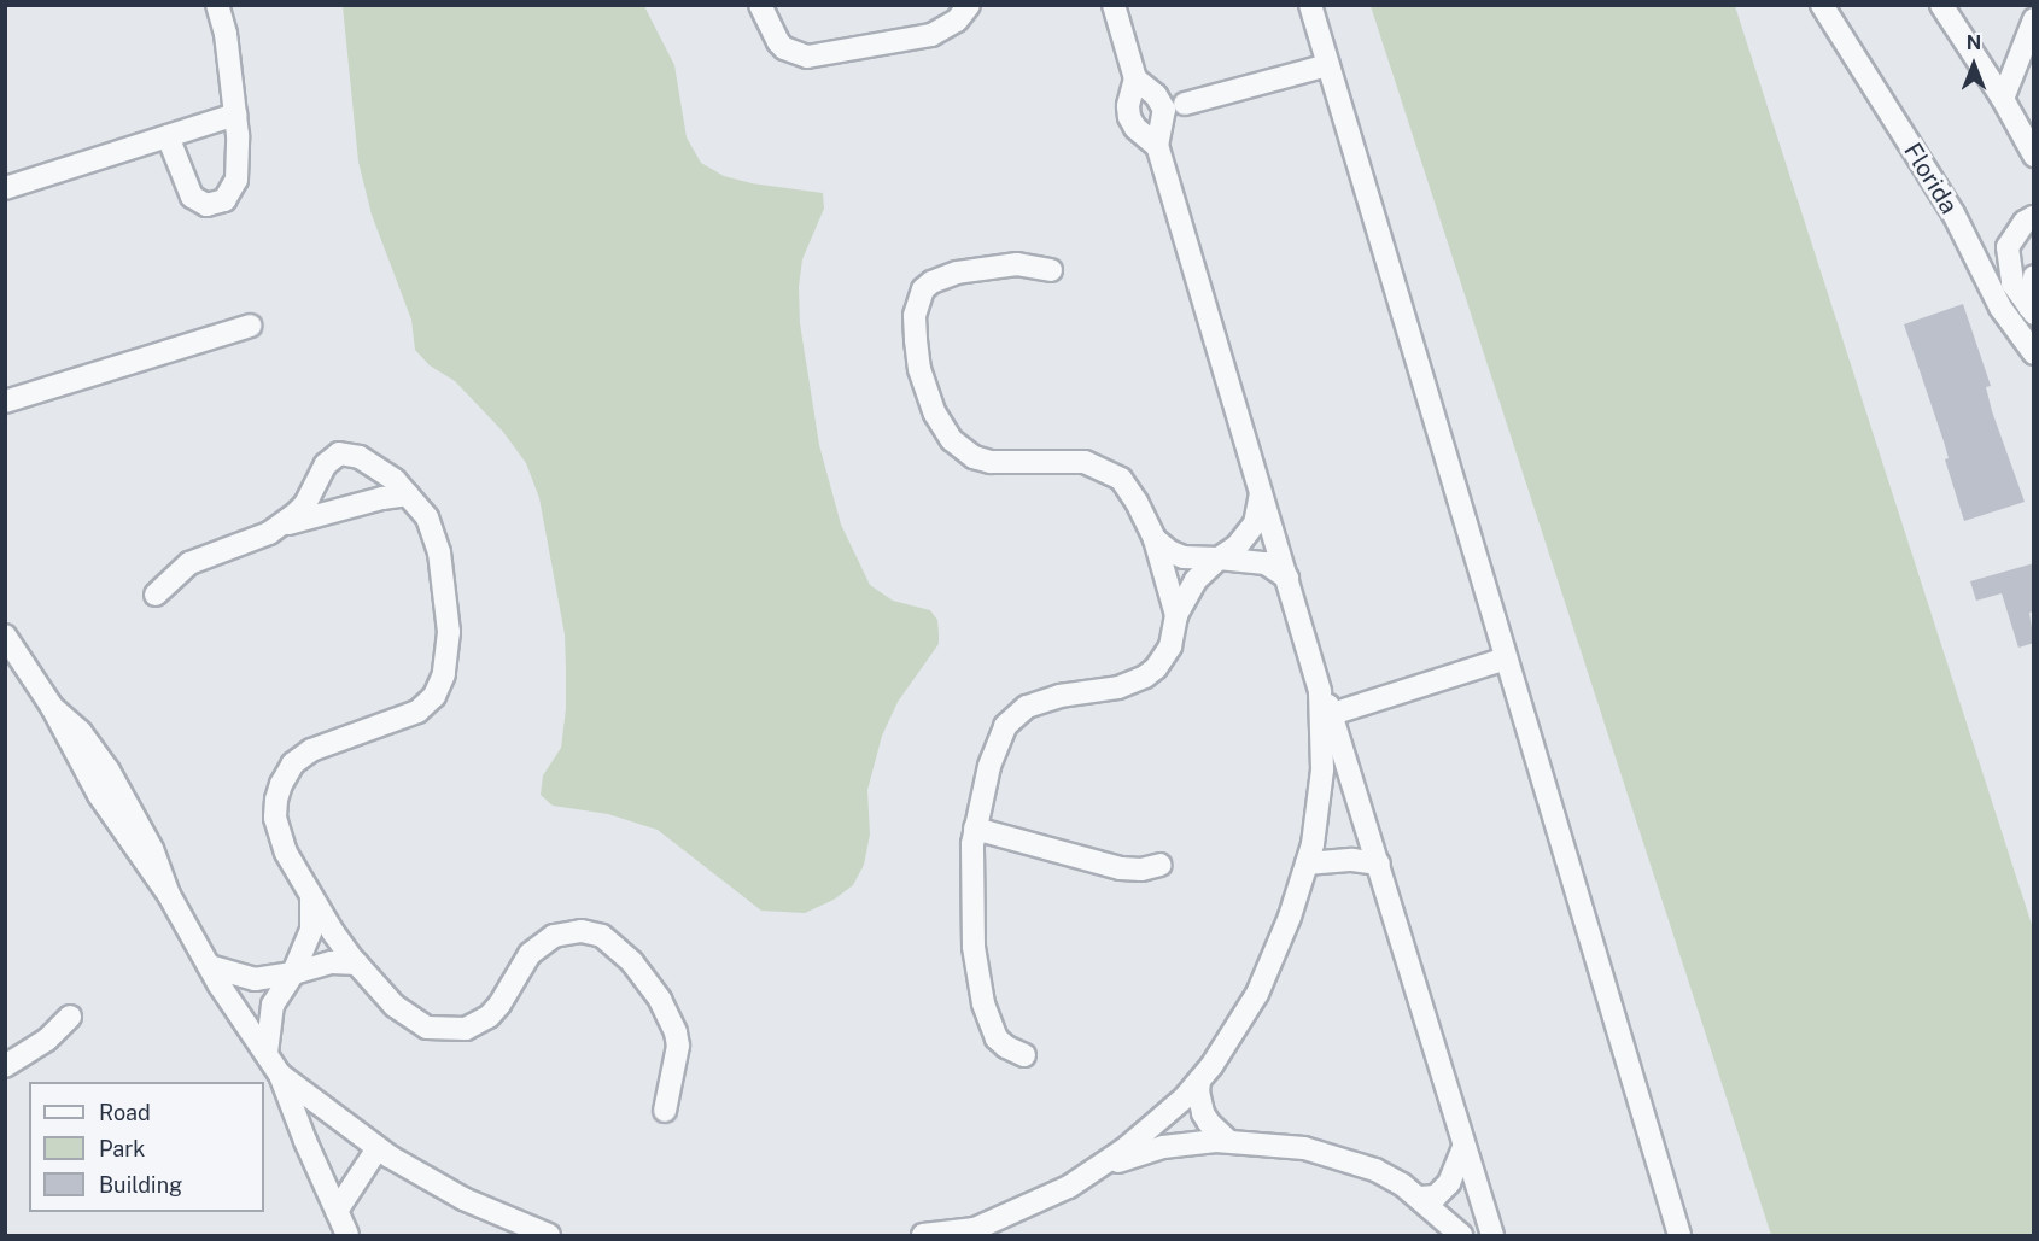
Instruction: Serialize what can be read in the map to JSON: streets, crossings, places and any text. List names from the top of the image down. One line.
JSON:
{"streets":{"street":["Florida"]},"legend":["Road","Park","Building"],"north":"top"}
